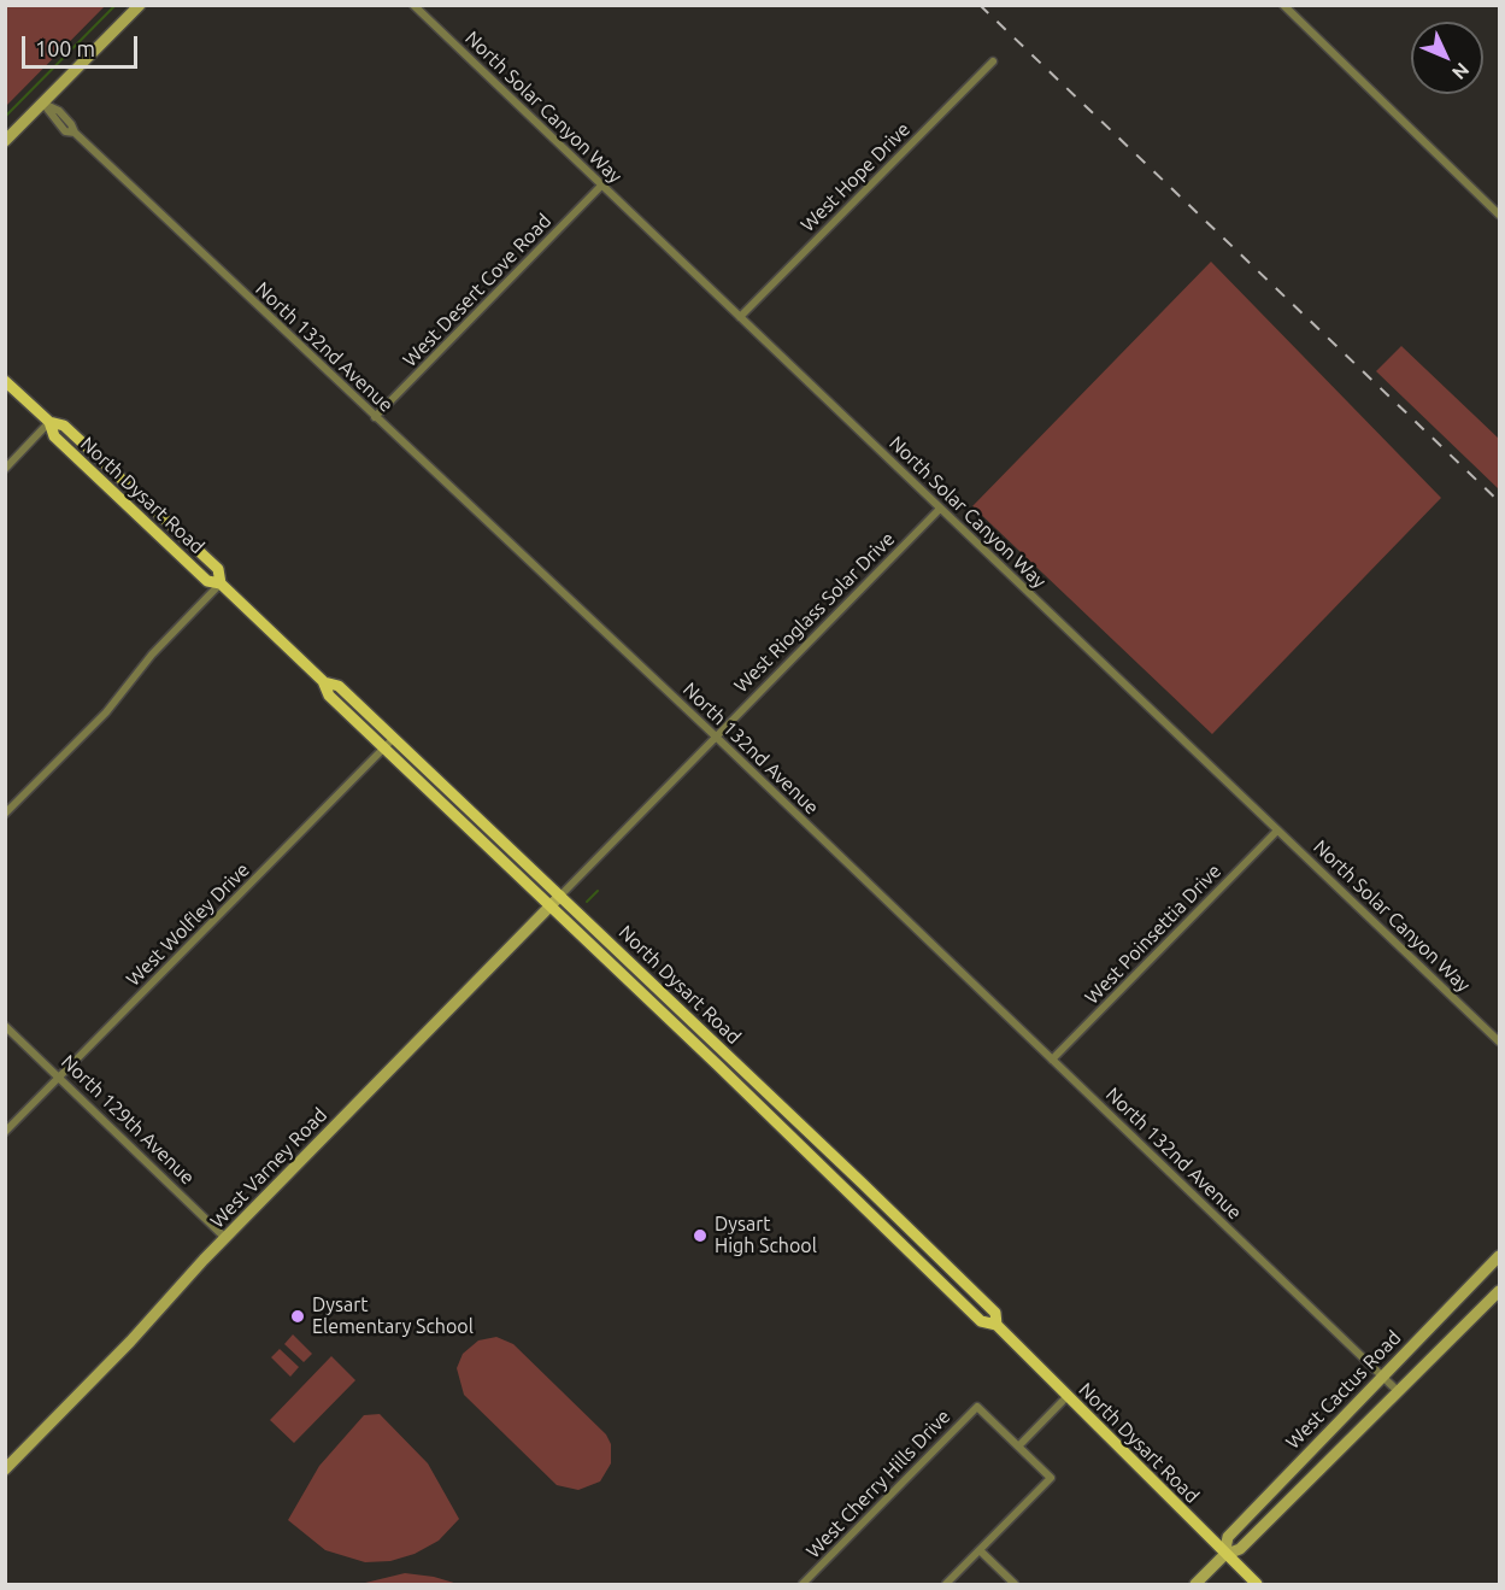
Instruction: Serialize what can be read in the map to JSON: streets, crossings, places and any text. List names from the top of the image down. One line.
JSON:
{"streets":{"main road":["North Dysart Road","West Varney Road","West Cactus Road"],"street":["North Solar Canyon Way","West Hope Drive","West Desert Cove Road","North 132nd Avenue","West Rioglass Solar Drive","West Wolfley Drive","West Poinsettia Drive","North 129th Avenue","West Cherry Hills Drive"]},"crossings":[["North Solar Canyon Way","West Hope Drive"],["North Solar Canyon Way","West Desert Cove Road"],["North Solar Canyon Way","West Rioglass Solar Drive"],["North Solar Canyon Way","West Poinsettia Drive"],["West Desert Cove Road","North 132nd Avenue"],["North 132nd Avenue","West Rioglass Solar Drive"],["North 132nd Avenue","West Poinsettia Drive"],["North 132nd Avenue","West Cactus Road"],["North Dysart Road","West Rioglass Solar Drive"],["North Dysart Road","West Wolfley Drive"],["North Dysart Road","West Varney Road"],["North Dysart Road","West Cactus Road"],["West Rioglass Solar Drive","West Varney Road"],["West Wolfley Drive","North 129th Avenue"],["North 129th Avenue","West Varney Road"]],"places":["Dysart High School","Dysart Elementary School"],"scale_bar":"100 m","north":"bottom right"}
